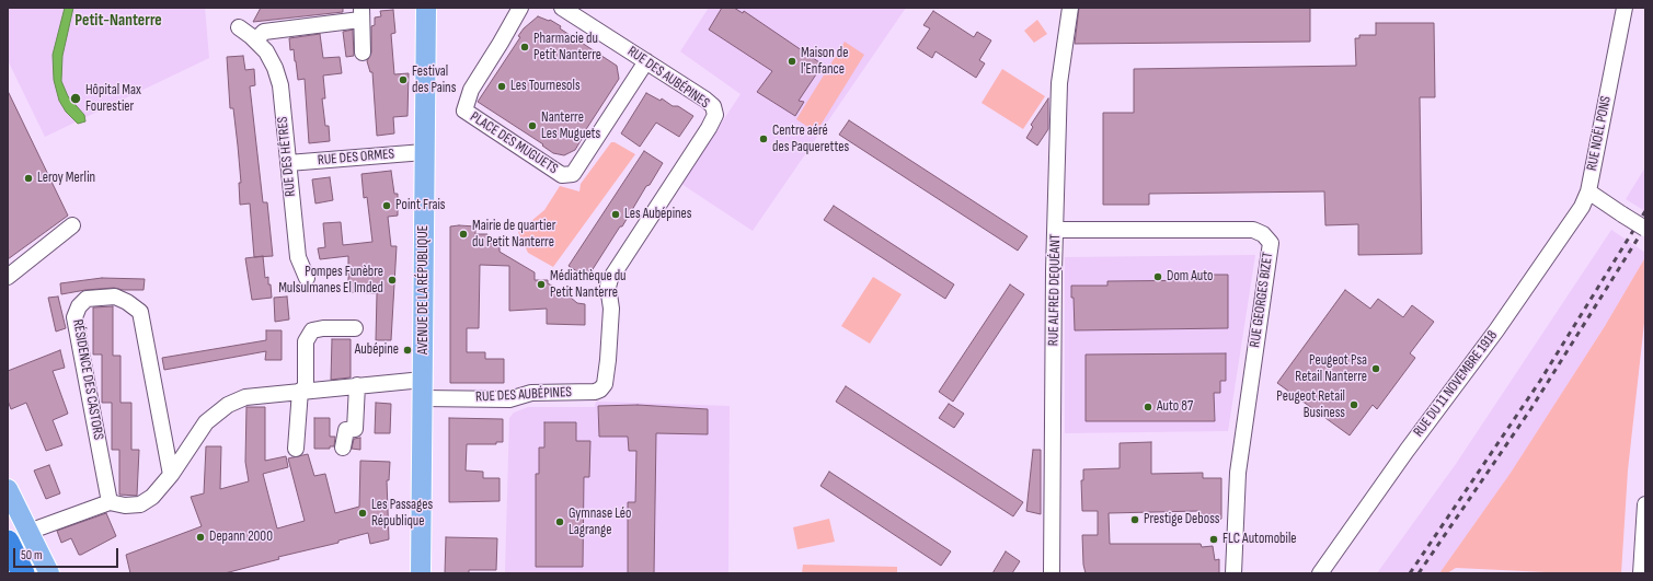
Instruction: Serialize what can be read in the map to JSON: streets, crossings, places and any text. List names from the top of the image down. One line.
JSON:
{"streets":{"main road":["AVENUE DE LA RÉPUBLIQUE"],"street":["RUE DES AUBÉPINES","RUE NOËL PONS","PLACE DES MUGUETS","RUE DES HÊTRES","RUE DES ORMES","RUE ALFRED DEQUÉANT","RUE GEORGES BIZET","RÉSIDENCE DES CASTORS","RUE DU 11 NOVEMBRE 1918"]},"crossings":[["RUE DES AUBÉPINES","PLACE DES MUGUETS"],["RUE DES AUBÉPINES","AVENUE DE LA RÉPUBLIQUE"],["RUE NOËL PONS","RUE DU 11 NOVEMBRE 1918"],["RUE DES HÊTRES","RUE DES ORMES"],["RUE DES ORMES","AVENUE DE LA RÉPUBLIQUE"],["RUE ALFRED DEQUÉANT","RUE GEORGES BIZET"]],"districts":["Petit-Nanterre"],"places":["Pharmacie du Petit Nanterre","Maison de l'Enfance","Festival des Pains","Les Tournesols","Hôpital Max Fourestier","Nanterre Les Muguets","Centre aéré des Paquerettes","Leroy Merlin","Point Frais","Les Aubépines","Mairie de quartier du Petit Nanterre","Dom Auto","Pompes Funèbre Mulsulmanes El Imded","Médiathèque du Petit Nanterre","Aubépine","Peugeot Psa Retail Nanterre","Peugeot Retail Business","Auto 87","Les Passages République","Prestige Deboss","Gymnase Léo Lagrange","Depann 2000","FLC Automobile"],"scale_bar":"50 m"}
